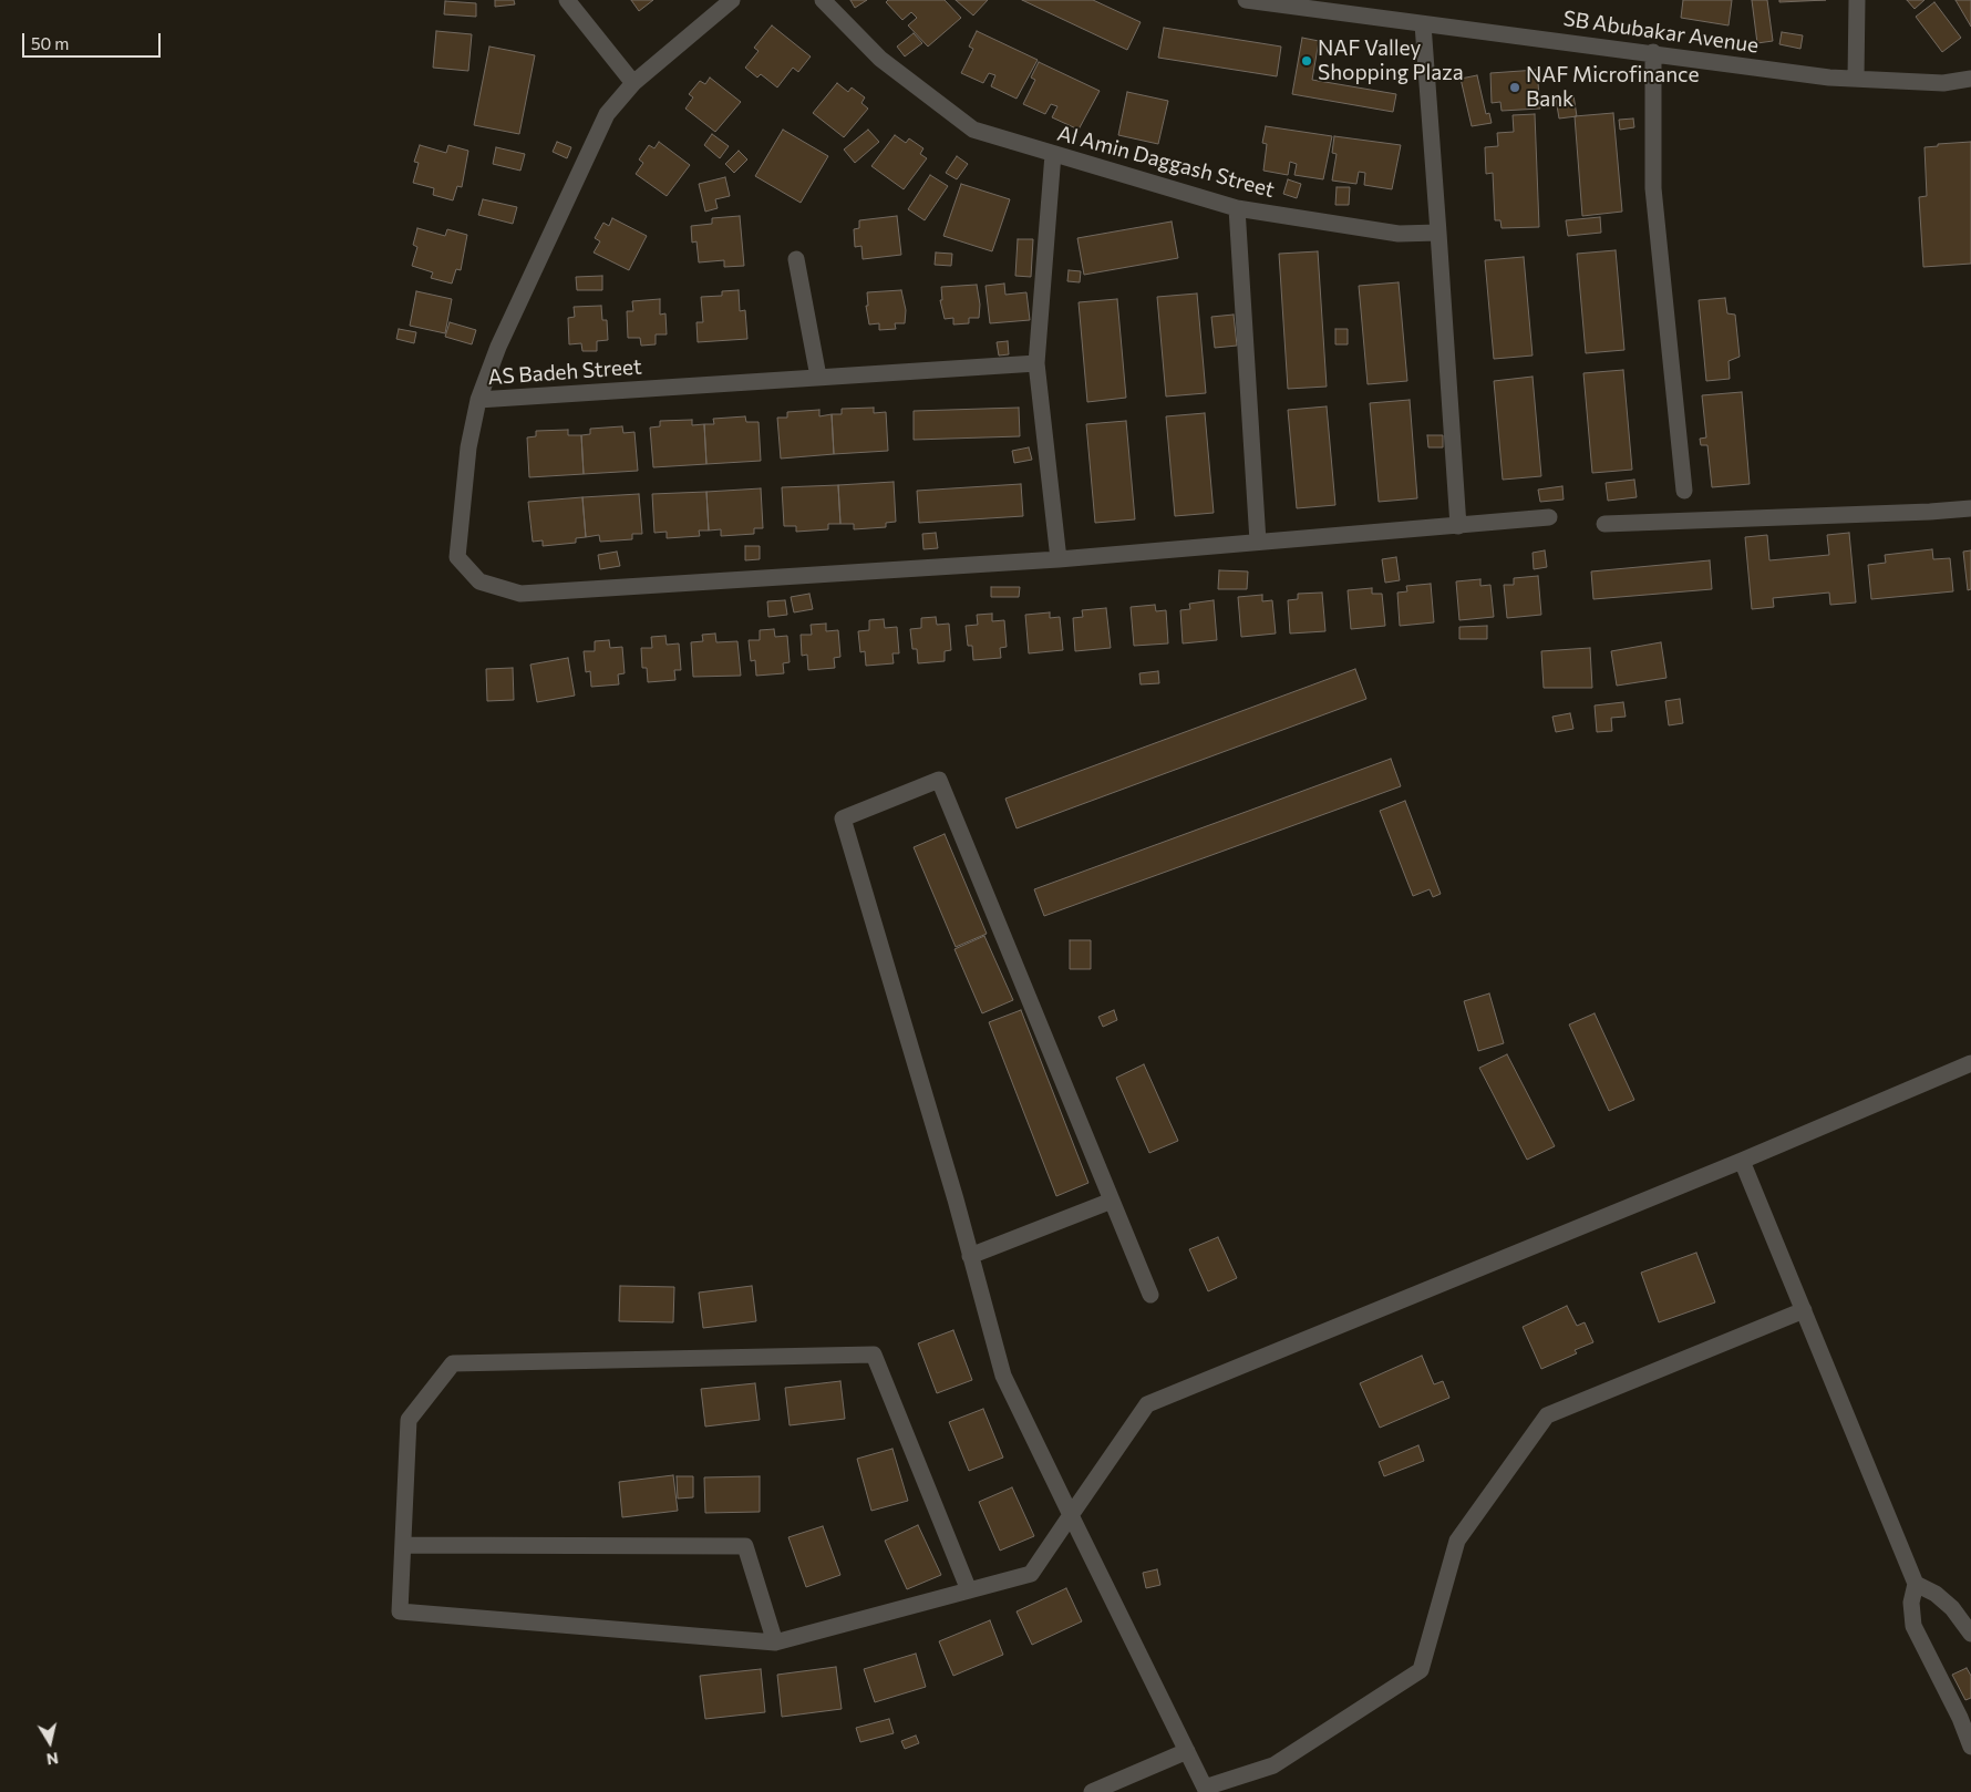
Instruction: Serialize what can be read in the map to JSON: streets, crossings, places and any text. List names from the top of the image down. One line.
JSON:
{"streets":{"street":["SB Abubakar Avenue","Al Amin Daggash Street","AS Badeh Street"]},"places":["NAF Valley Shopping Plaza","NAF Microfinance Bank"],"scale_bar":"50 m","north":"bottom"}
